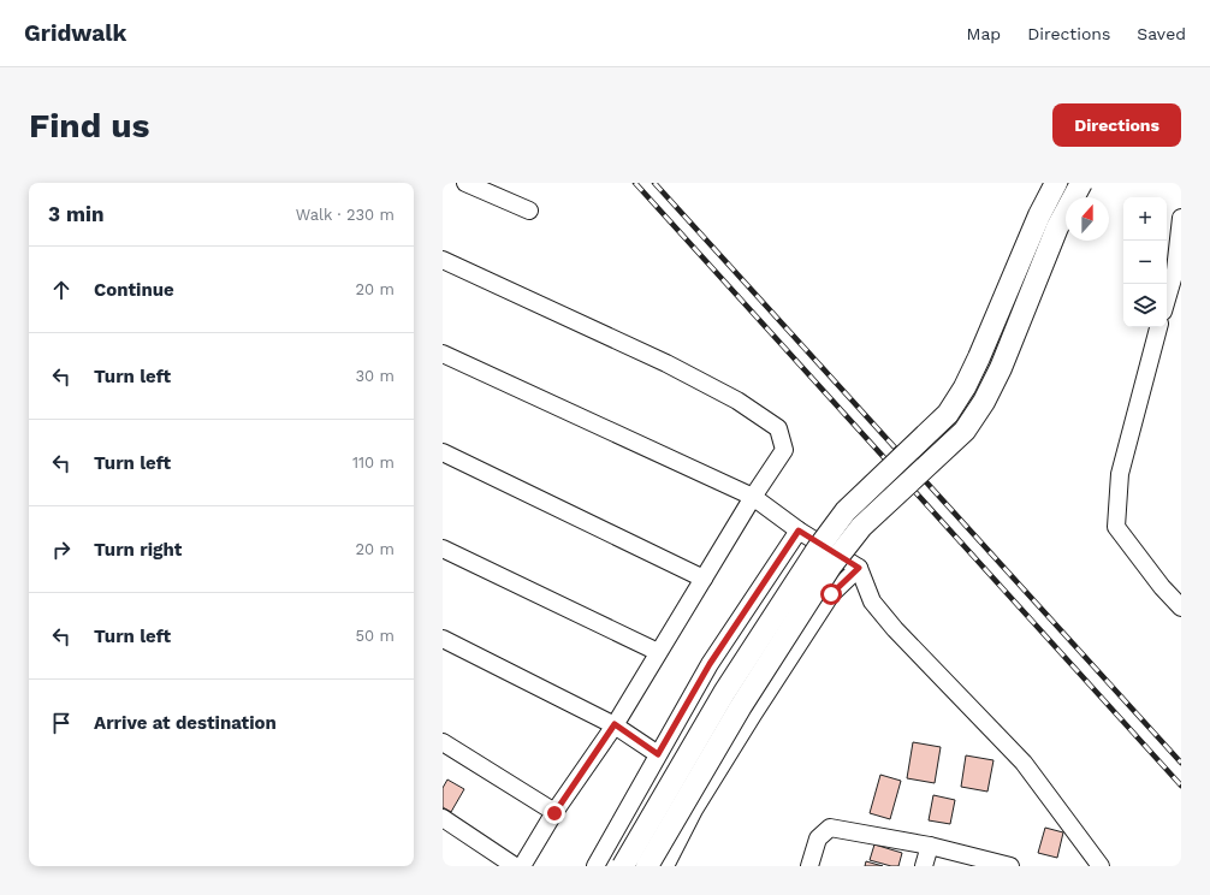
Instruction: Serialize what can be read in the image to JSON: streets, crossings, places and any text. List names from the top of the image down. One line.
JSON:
{"north":"top","page":{"header":"Gridwalk","nav":["Map","Directions","Saved"],"buttons":"Directions","title":"Find us","heading":["3 min","Walk · 230 m"],"map_buttons":["+","−"],"list":[["Continue","20 m"],["Turn left","30 m"],["Turn left","110 m"],["Turn right","20 m"],["Turn left","50 m"],"Arrive at destination"]}}
